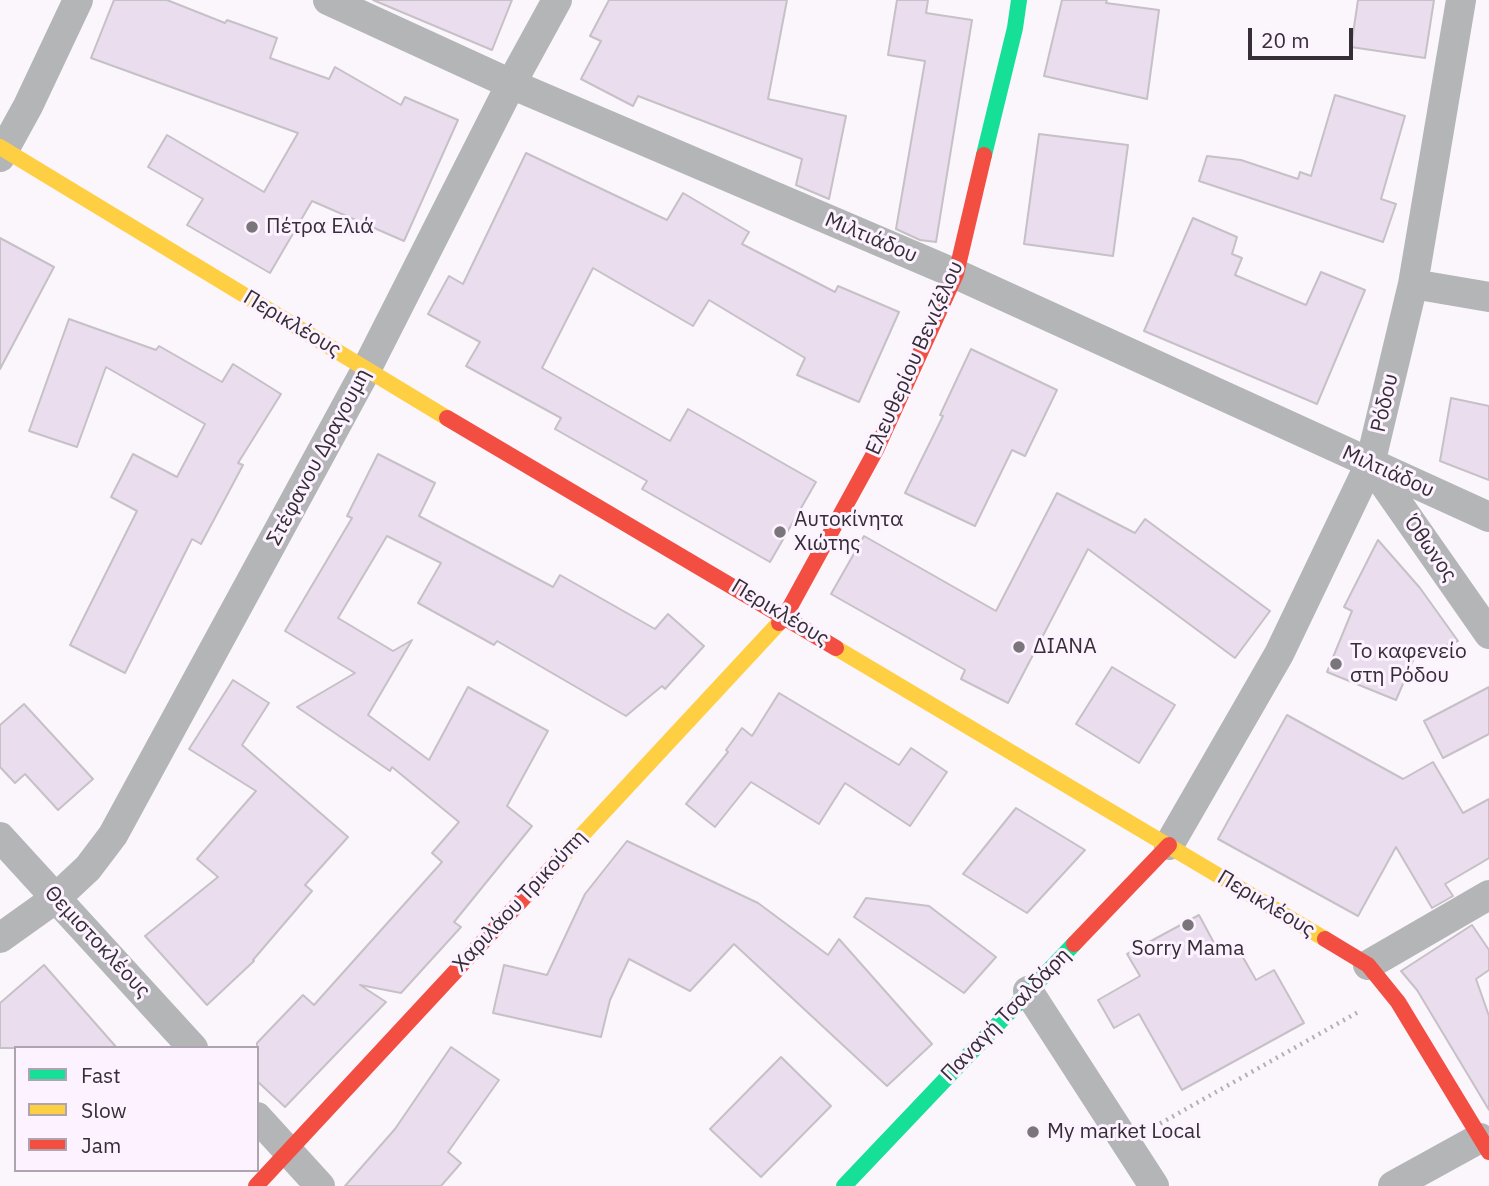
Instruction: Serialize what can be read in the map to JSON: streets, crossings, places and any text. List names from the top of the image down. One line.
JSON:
{"streets":{"main road":["Περικλέους","Ελευθερίου Βενιζέλου","Χαριλάου Τρικούπη","Παναγή Τσαλδάρη"],"street":["Μιλτιάδου","Ρόδου","Στέφανου Δραγουμη","Όθωνος","Θεμιστοκλέους"]},"crossings":[["Μιλτιάδου","Ελευθερίου Βενιζέλου"],["Μιλτιάδου","Ρόδου"],["Μιλτιάδου","Στέφανου Δραγουμη"],["Μιλτιάδου","Όθωνος"],["Περικλέους","Ελευθερίου Βενιζέλου"],["Περικλέους","Ρόδου"],["Περικλέους","Στέφανου Δραγουμη"],["Περικλέους","Χαριλάου Τρικούπη"],["Περικλέους","Παναγή Τσαλδάρη"],["Ελευθερίου Βενιζέλου","Χαριλάου Τρικούπη"],["Ρόδου","Όθωνος"],["Ρόδου","Παναγή Τσαλδάρη"],["Στέφανου Δραγουμη","Θεμιστοκλέους"]],"places":["Πέτρα Ελιά","Αυτοκίνητα Χιώτης","ΔΙΑΝΑ","Το καφενείο στη Ρόδου","Sorry Mama","My market Local"],"legend":["Fast","Slow","Jam"],"scale_bar":"20 m"}
